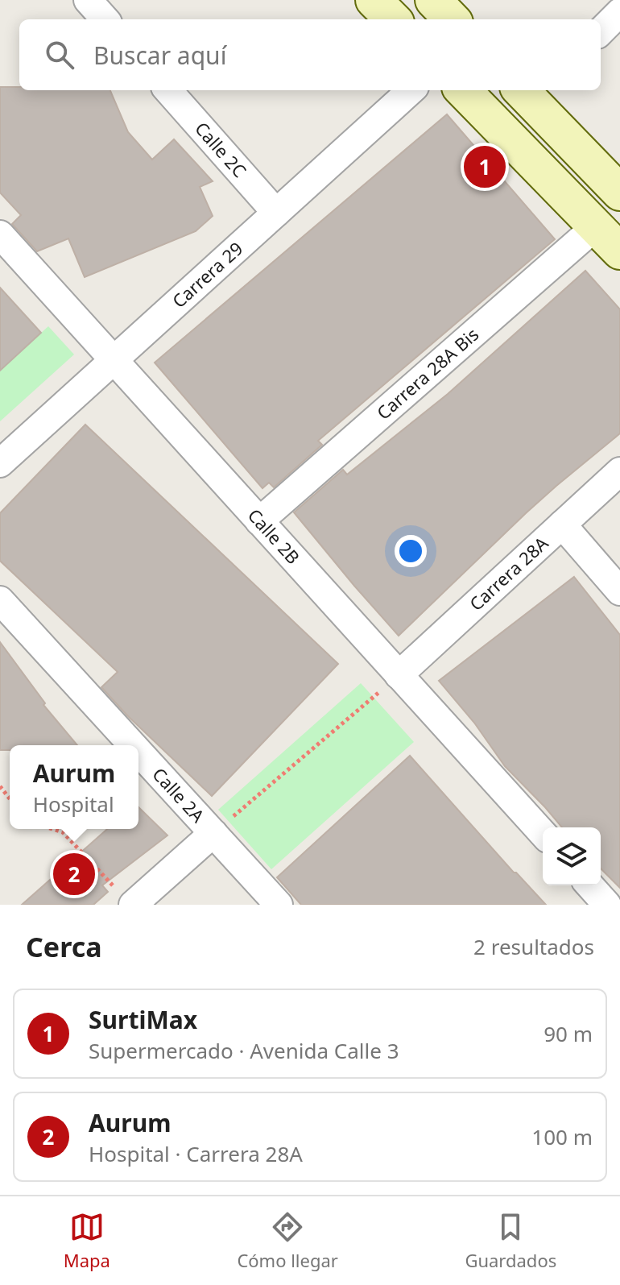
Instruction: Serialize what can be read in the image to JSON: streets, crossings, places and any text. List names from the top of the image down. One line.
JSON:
{"streets":{"street":["Calle 2C","Carrera 29","Carrera 28A Bis","Calle 2B","Carrera 28A","Calle 2A"]},"crossings":[["Calle 2C","Carrera 29"],["Carrera 29","Calle 2B"],["Carrera 28A Bis","Calle 2B"],["Calle 2B","Carrera 28A"]],"page":{"search":"Buscar aquí","pins":["1","2"],"popup":["Aurum","Hospital"],"heading":["Cerca","2 resultados"],"list":[{"mark":"1","name":"SurtiMax","note":"Supermercado · Avenida Calle 3","value":"90 m"},{"mark":"2","name":"Aurum","note":"Hospital · Carrera 28A","value":"100 m"}],"nav":["Mapa","Cómo llegar","Guardados"]}}
